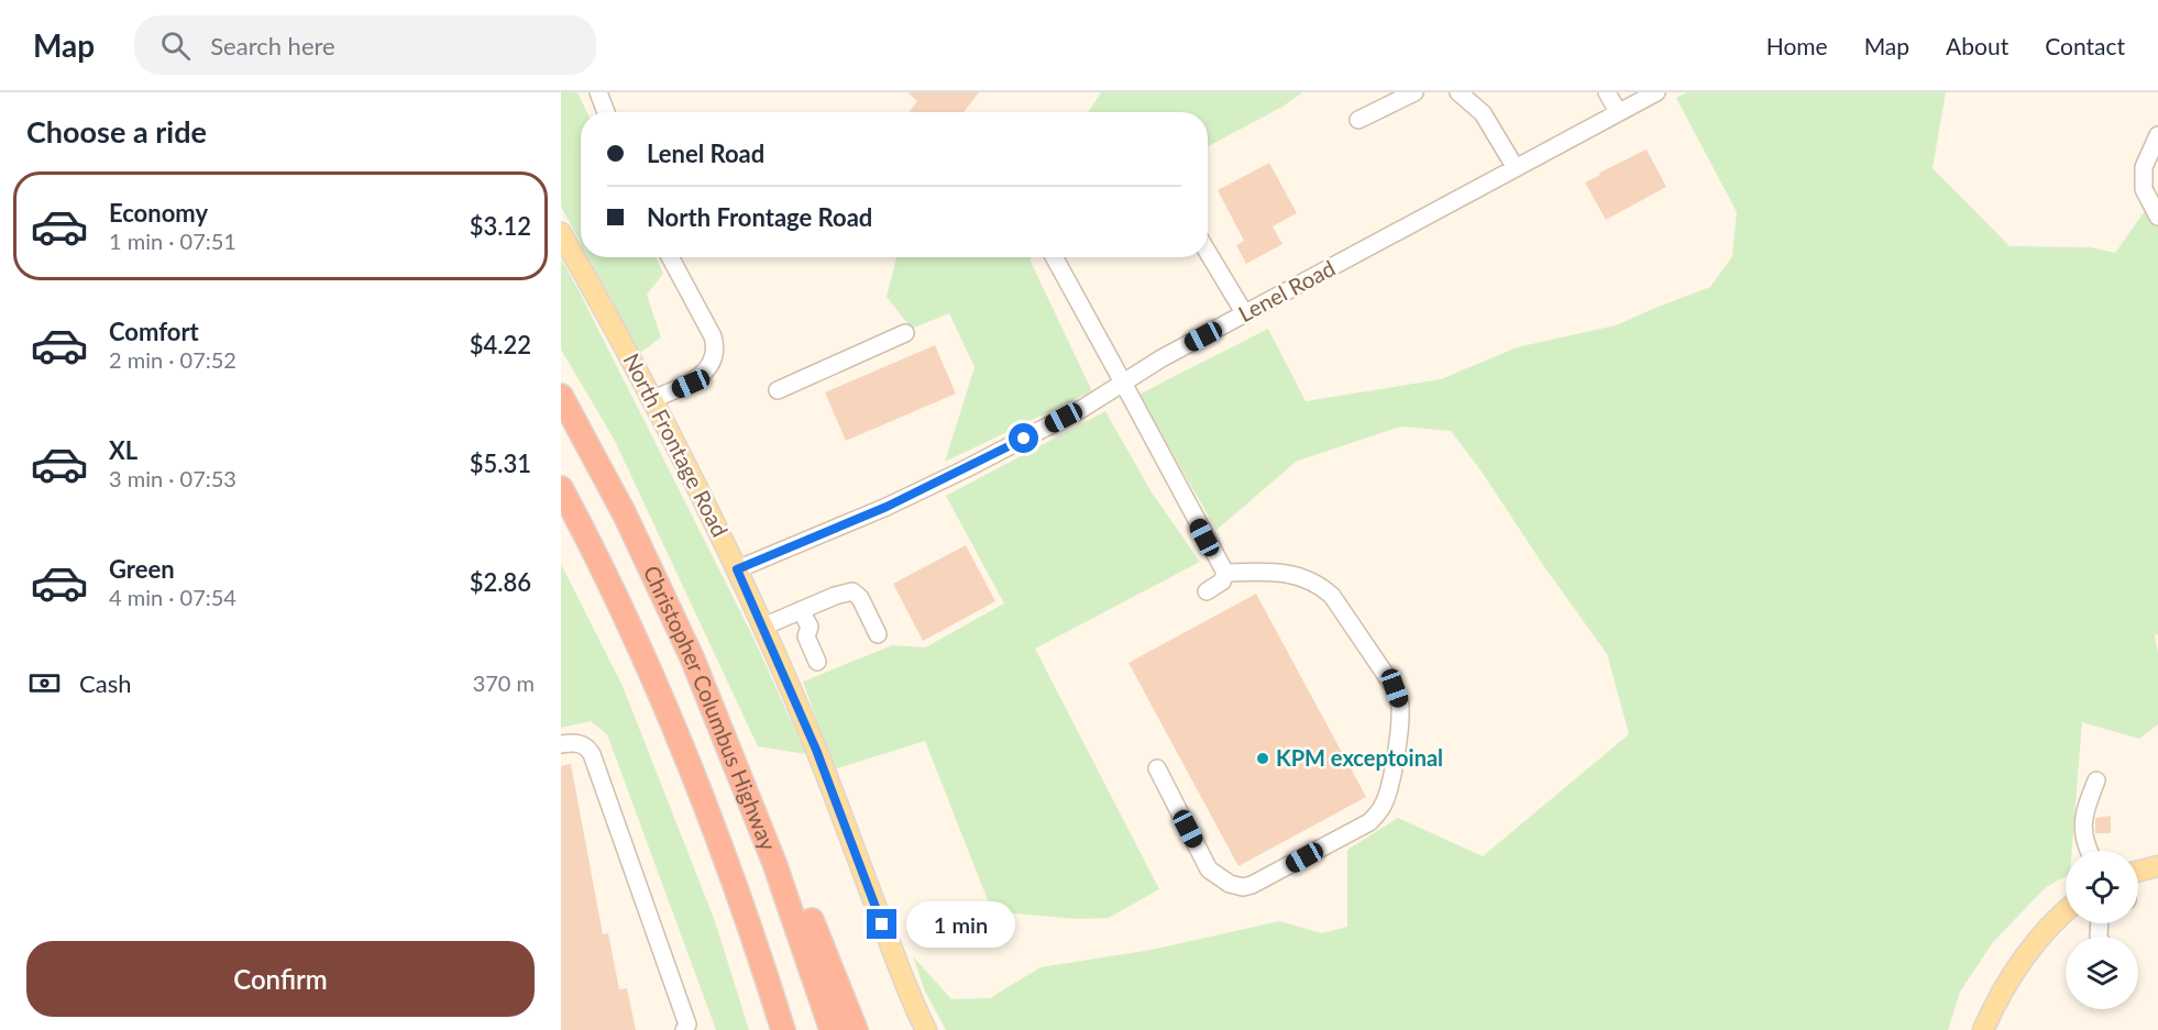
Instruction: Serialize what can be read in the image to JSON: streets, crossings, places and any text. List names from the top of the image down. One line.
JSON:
{"streets":{"highway":["Christopher Columbus Highway"],"main road":["North Frontage Road"],"street":["Lenel Road"]},"crossings":[["Lenel Road","North Frontage Road"]],"places":["KPM exceptoinal"],"page":{"header":"Map","search":"Search here","nav":["Home","Map","About","Contact"],"heading":"Choose a ride","banner":["Lenel Road","North Frontage Road"],"list":[{"name":"Economy","note":"1 min · 07:51","value":"$3.12"},{"name":"Comfort","note":"2 min · 07:52","value":"$4.22"},{"name":"XL","note":"3 min · 07:53","value":"$5.31"},{"name":"Green","note":"4 min · 07:54","value":"$2.86"}],"pay":["Cash","370 m"],"bubble":"1 min","buttons":"Confirm"}}
